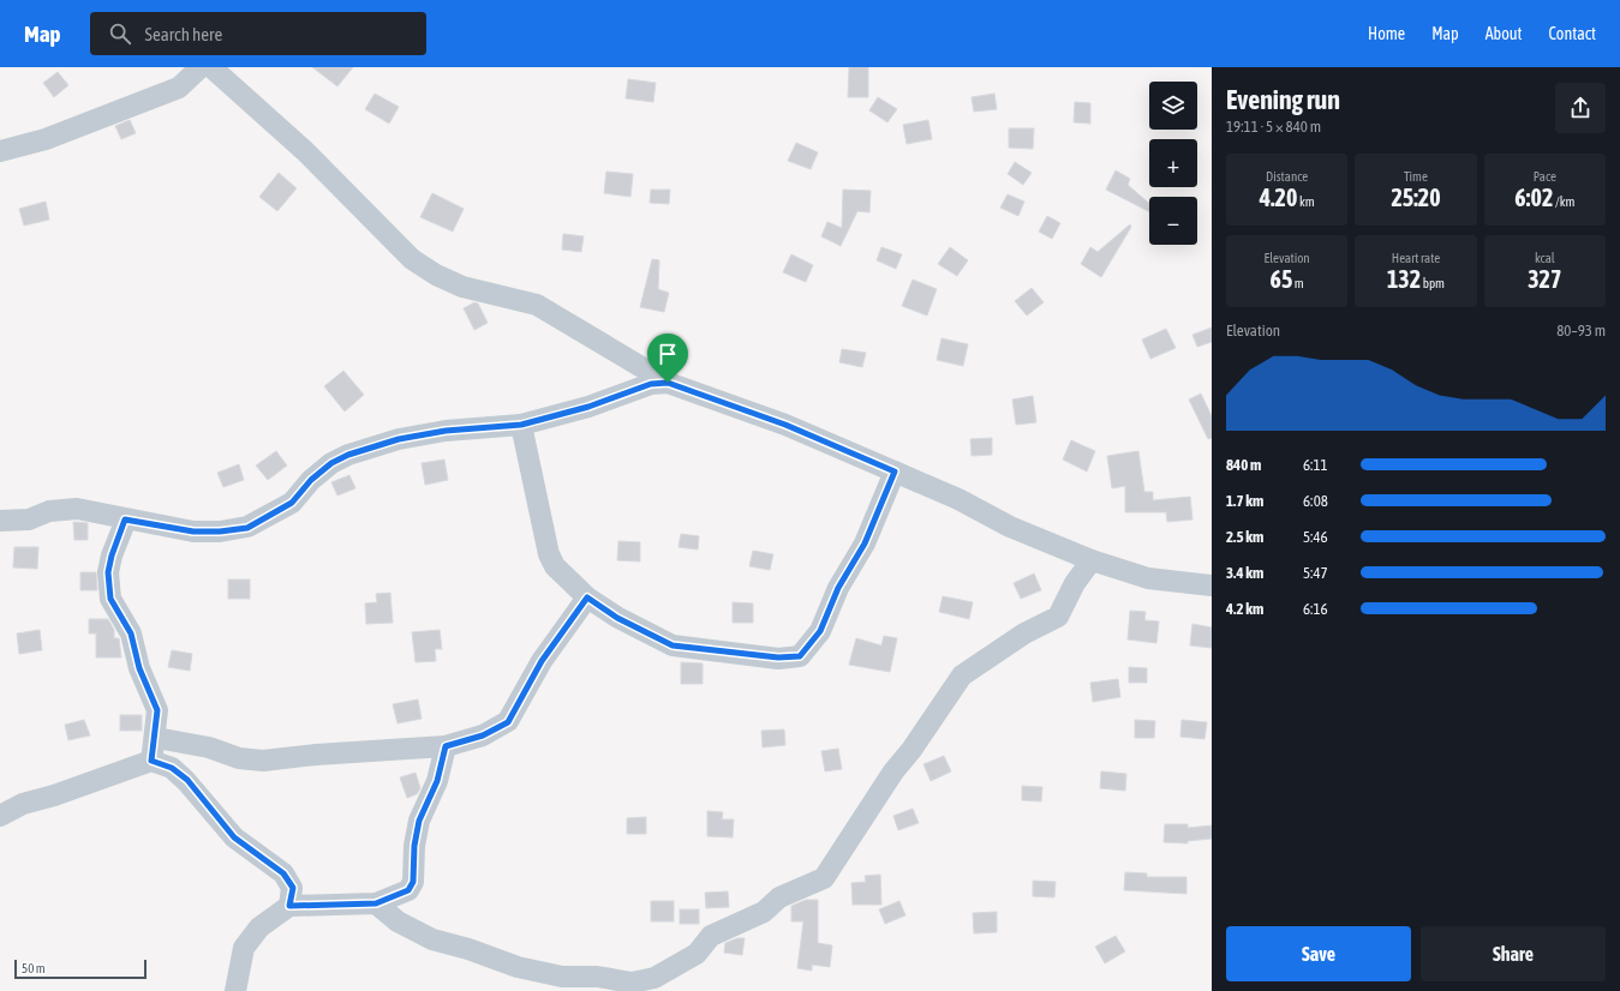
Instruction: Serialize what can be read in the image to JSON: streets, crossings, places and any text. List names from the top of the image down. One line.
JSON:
{"scale_bar":"50 m","page":{"header":"Map","search":"Search here","nav":["Home","Map","About","Contact"],"heading":["Evening run","19:11 · 5 × 840 m"],"map_buttons":["+","−"],"stats":[["Distance","4.20 km"],["Time","25:20"],["Pace","6:02 /km"],["Elevation","65 m"],["Heart rate","132 bpm"],["kcal","327"]],"chart":["Elevation","80–93 m"],"list":[{"name":"840 m","note":"6:11"},{"name":"1.7 km","note":"6:08"},{"name":"2.5 km","note":"5:46"},{"name":"3.4 km","note":"5:47"},{"name":"4.2 km","note":"6:16"}],"buttons":["Save","Share"],"scale":"50 m"}}
